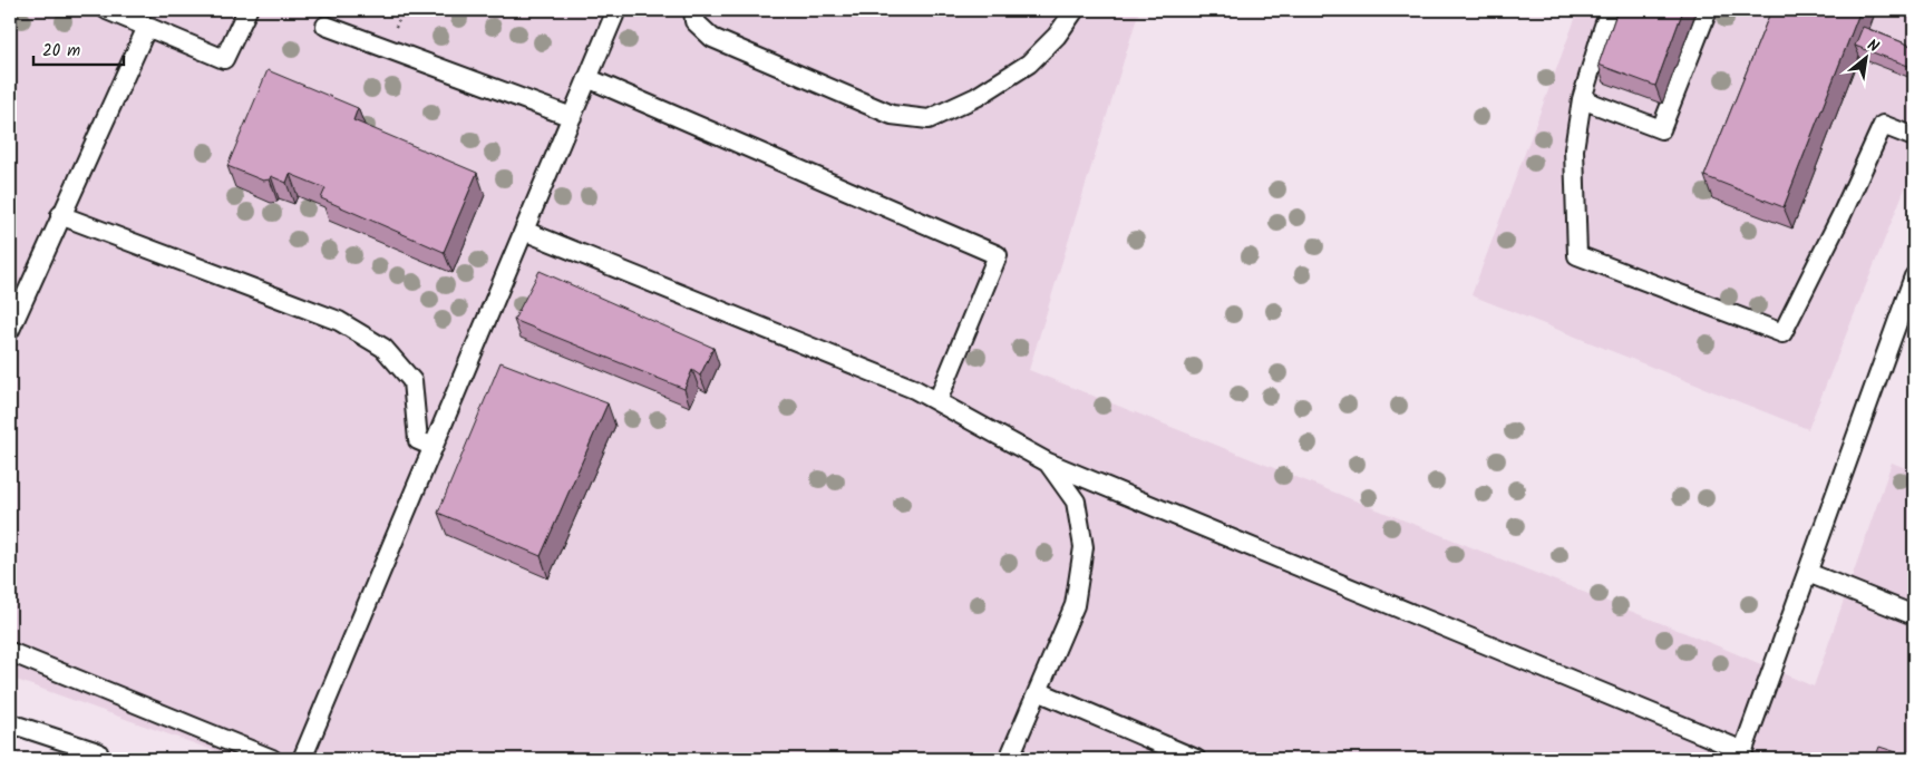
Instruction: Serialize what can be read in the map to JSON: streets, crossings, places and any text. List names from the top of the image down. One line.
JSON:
{"scale_bar":"20 m","north":"top right"}
